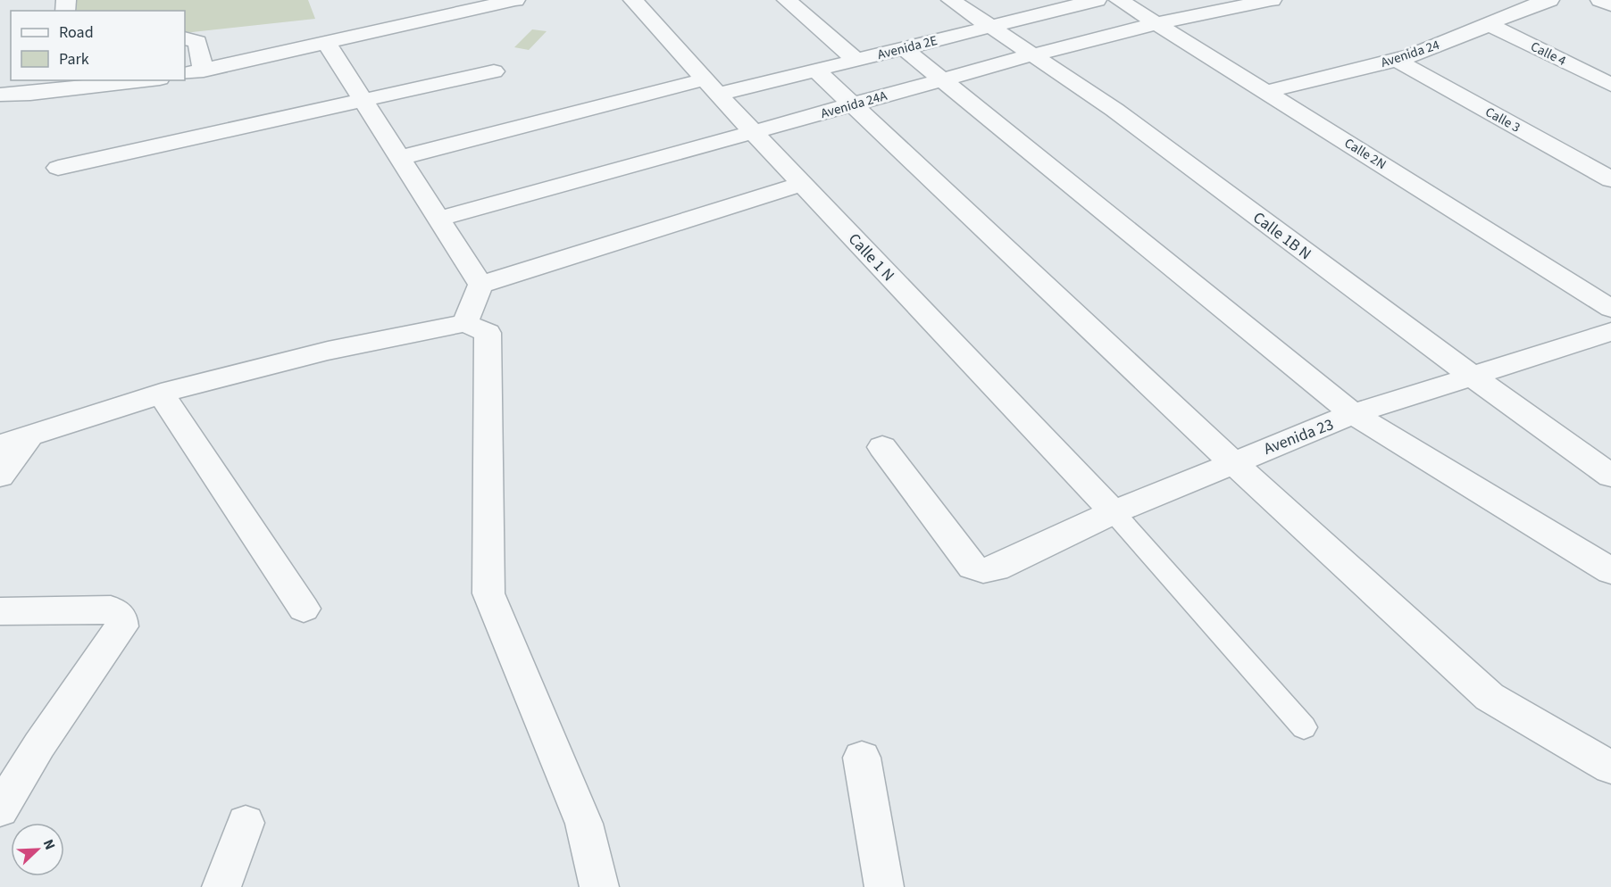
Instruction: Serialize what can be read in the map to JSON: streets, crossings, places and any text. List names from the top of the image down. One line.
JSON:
{"streets":{"street":["Avenida 2E","Avenida 24","Calle 4","Avenida 24A","Calle 3","Calle 2N","Calle 1B N","Calle 1 N","Avenida 23"]},"crossings":[["Avenida 2E","Calle 1B N"],["Avenida 2E","Calle 1 N"],["Avenida 24","Calle 4"],["Avenida 24","Calle 3"],["Avenida 24","Calle 2N"],["Avenida 24A","Calle 2N"],["Avenida 24A","Calle 1B N"],["Avenida 24A","Calle 1 N"],["Calle 1B N","Avenida 23"],["Calle 1 N","Avenida 23"]],"legend":["Road","Park"],"north":"top right"}
